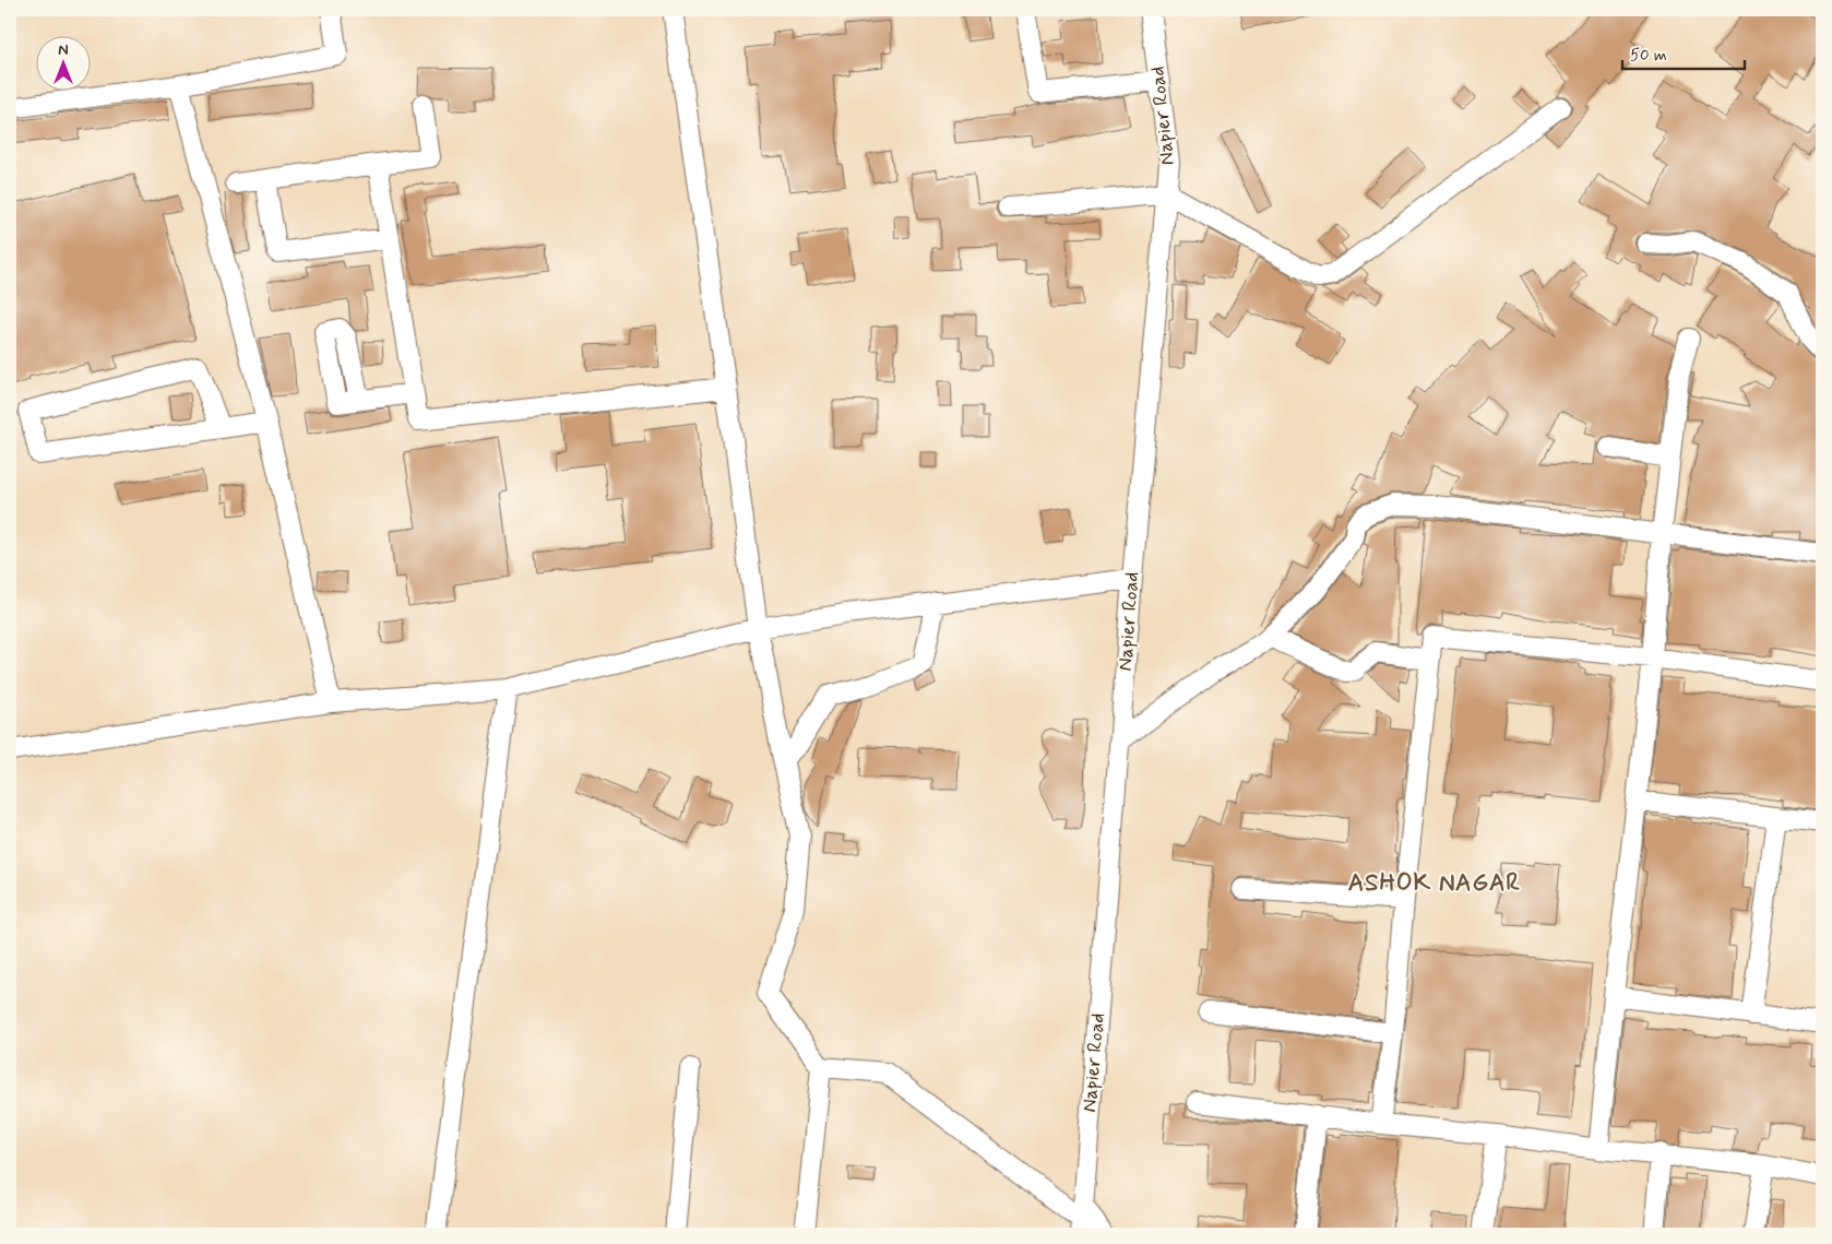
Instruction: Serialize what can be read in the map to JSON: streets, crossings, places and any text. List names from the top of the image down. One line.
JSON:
{"streets":{"street":["Napier Road"]},"districts":["ASHOK NAGAR"],"scale_bar":"50 m","north":"top"}
